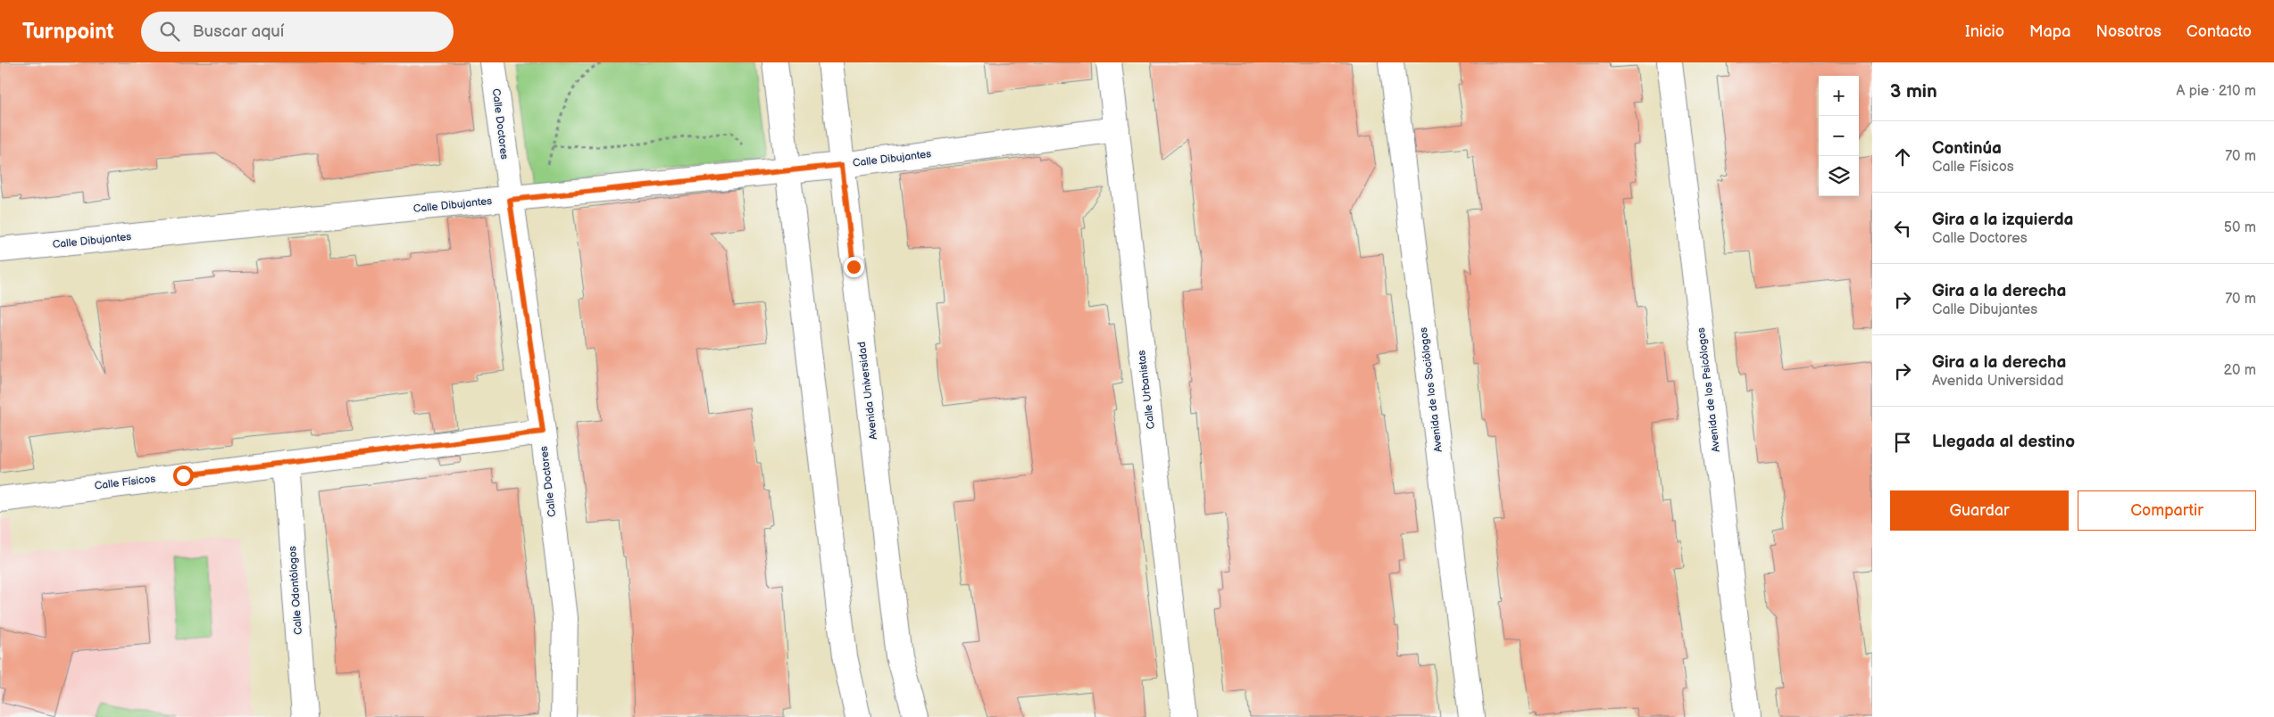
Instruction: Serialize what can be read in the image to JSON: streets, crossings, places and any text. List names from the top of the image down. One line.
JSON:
{"streets":{"street":["Calle Doctores","Calle Dibujantes","Calle Urbanistas","Avenida de los Sociólogos","Avenida de los Psicólogos","Avenida Universidad","Calle Físicos","Calle Odontólogos"]},"crossings":[["Calle Doctores","Calle Dibujantes"],["Calle Doctores","Calle Físicos"],["Calle Dibujantes","Calle Urbanistas"],["Calle Dibujantes","Avenida Universidad"],["Calle Físicos","Calle Odontólogos"]],"page":{"header":"Turnpoint","search":"Buscar aquí","nav":["Inicio","Mapa","Nosotros","Contacto"],"heading":["3 min","A pie · 210 m"],"map_buttons":["+","−"],"list":[["Continúa","Calle Físicos","70 m"],["Gira a la izquierda","Calle Doctores","50 m"],["Gira a la derecha","Calle Dibujantes","70 m"],["Gira a la derecha","Avenida Universidad","20 m"],"Llegada al destino"],"buttons":["Guardar","Compartir"]}}
